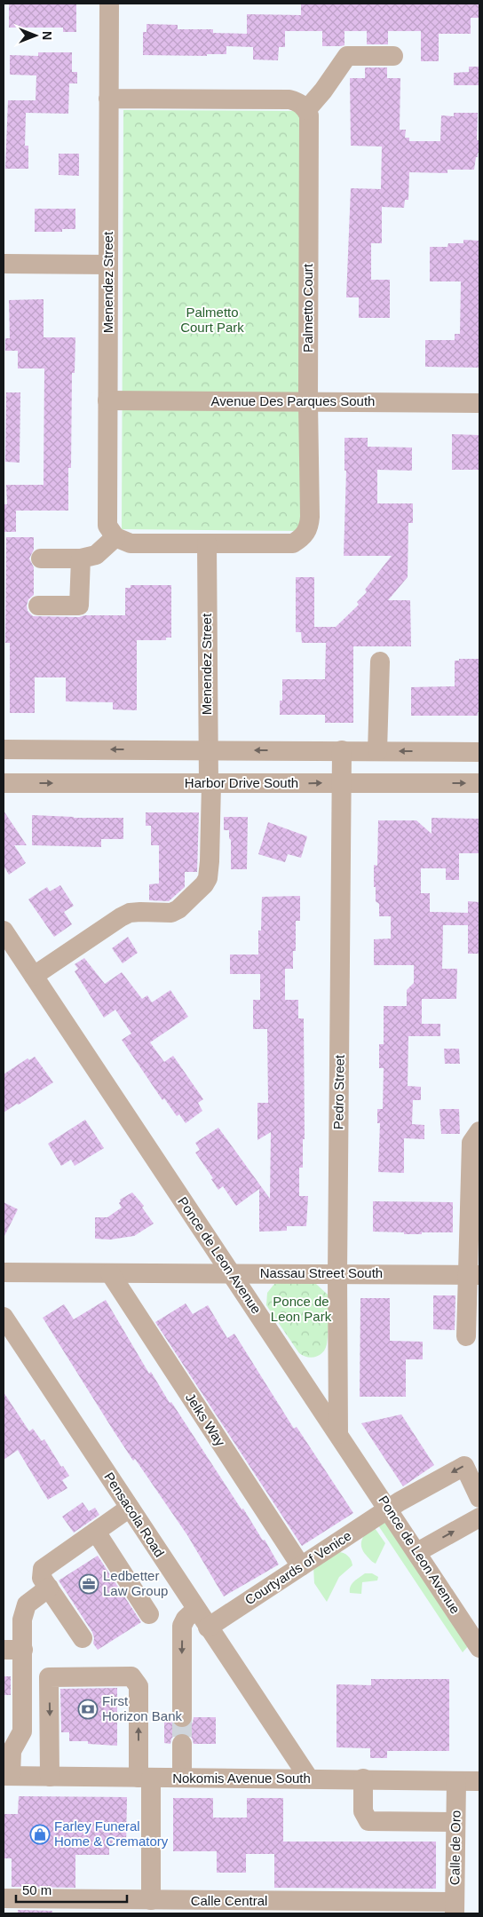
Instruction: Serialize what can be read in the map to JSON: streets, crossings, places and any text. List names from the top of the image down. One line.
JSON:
{"streets":{"street":["Menendez Street","Palmetto Court","Avenue Des Parques South","Harbor Drive South","Pedro Street","Ponce de Leon Avenue","Nassau Street South","Jelks Way","Pensacola Road","Courtyards of Venice","Nokomis Avenue South","Calle de Oro","Calle Central"]},"crossings":[["Menendez Street","Palmetto Court"],["Menendez Street","Avenue Des Parques South"],["Menendez Street","Harbor Drive South"],["Menendez Street","Ponce de Leon Avenue"],["Palmetto Court","Avenue Des Parques South"],["Harbor Drive South","Pedro Street"],["Pedro Street","Ponce de Leon Avenue"],["Pedro Street","Nassau Street South"],["Ponce de Leon Avenue","Nassau Street South"],["Ponce de Leon Avenue","Courtyards of Venice"],["Nassau Street South","Jelks Way"],["Jelks Way","Courtyards of Venice"],["Pensacola Road","Courtyards of Venice"],["Pensacola Road","Nokomis Avenue South"],["Nokomis Avenue South","Calle de Oro"],["Calle de Oro","Calle Central"]],"parks":["Palmetto Court Park","Ponce de Leon Park"],"places":{"office":["Ledbetter Law Group"],"bank":["First Horizon Bank"],"shop":["Farley Funeral Home & Crematory"]},"scale_bar":"50 m","north":"right"}
